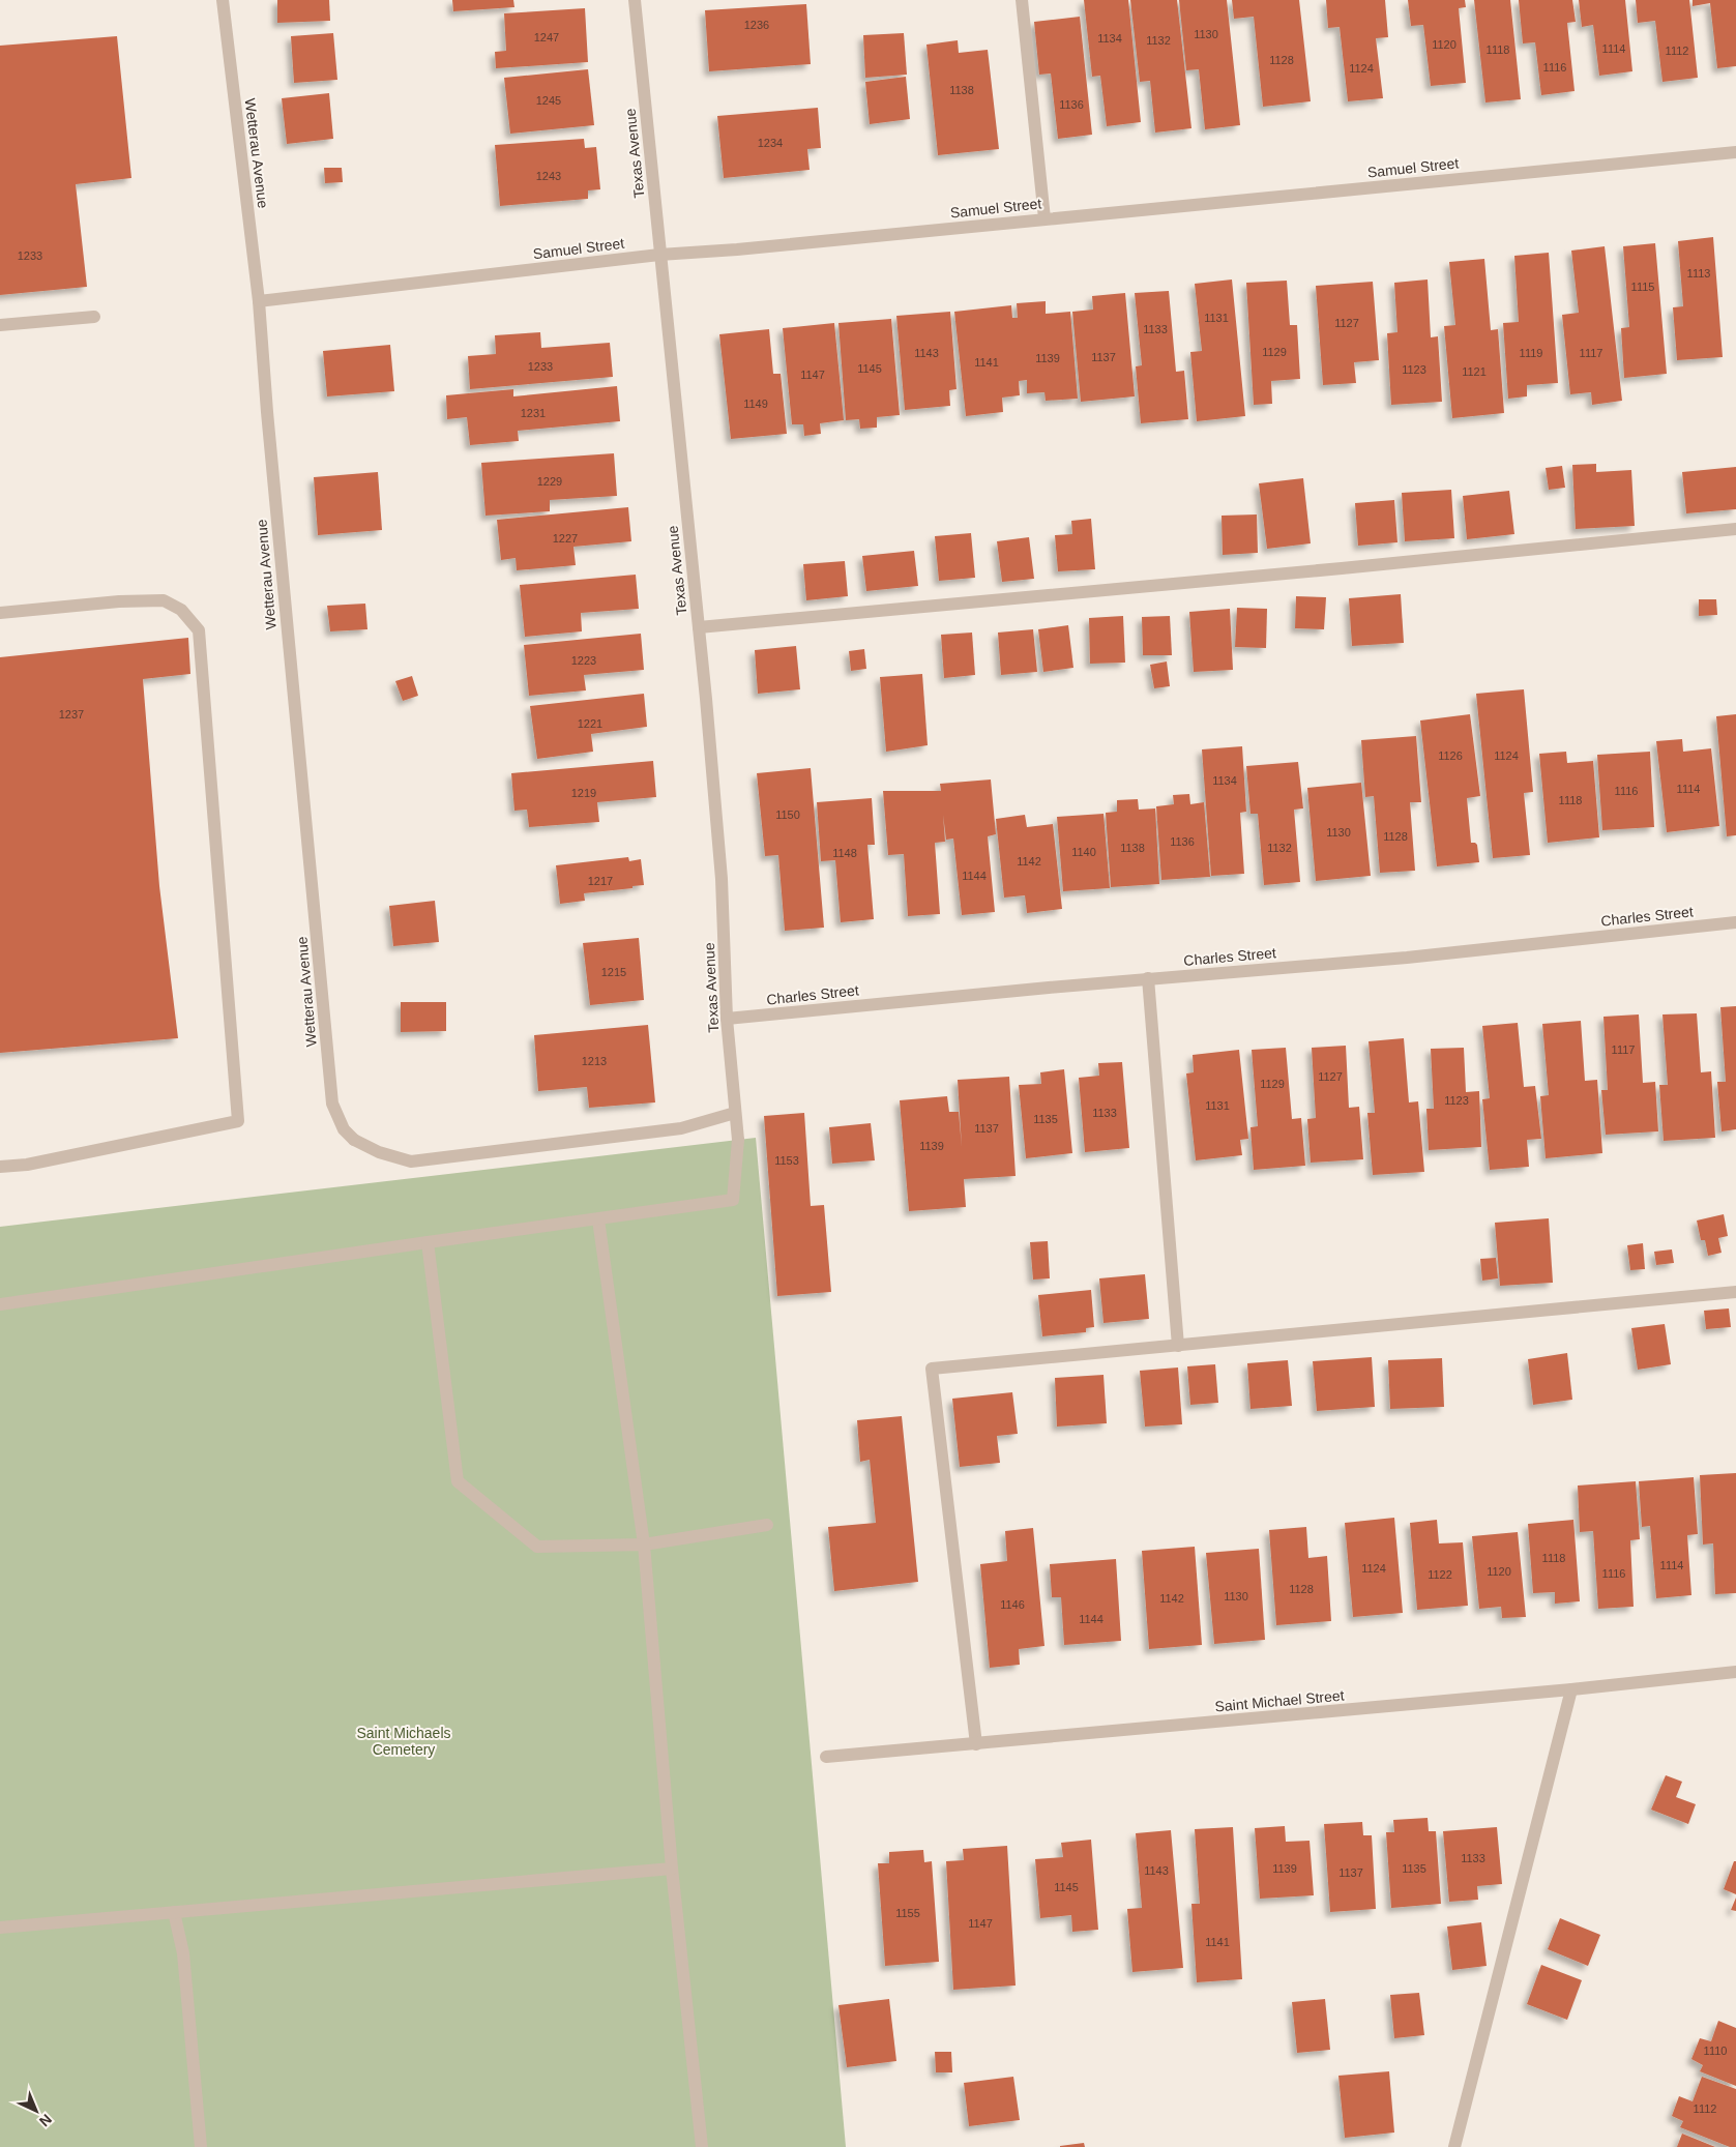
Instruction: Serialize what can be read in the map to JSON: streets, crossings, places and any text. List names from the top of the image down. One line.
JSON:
{"streets":{"street":["Wetterau Avenue","Texas Avenue","Samuel Street","Charles Street","Saint Michael Street"]},"crossings":[["Wetterau Avenue","Texas Avenue"],["Wetterau Avenue","Samuel Street"],["Texas Avenue","Samuel Street"],["Texas Avenue","Charles Street"]],"parks":["Saint Michaels Cemetery"],"house_numbers":["1236","1130","1247","1134","1132","1120","1114","1118","1112","1128","1116","1124","1138","1245","1136","1234","1243","1233","1113","1115","1131","1127","1133","1129","1143","1119","1117","1137","1139","1141","1233","1145","1123","1121","1147","1149","1231","1229","1227","1223","1237","1221","1126","1124","1134","1114","1116","1219","1118","1150","1130","1128","1136","1138","1132","1140","1148","1142","1144","1217","1215","1117","1213","1127","1129","1123","1131","1133","1135","1137","1139","1153","1118","1114","1124","1120","1116","1122","1128","1130","1142","1146","1144","1133","1139","1135","1143","1137","1145","1155","1147","1141","1110","1112"],"north":"bottom right"}
